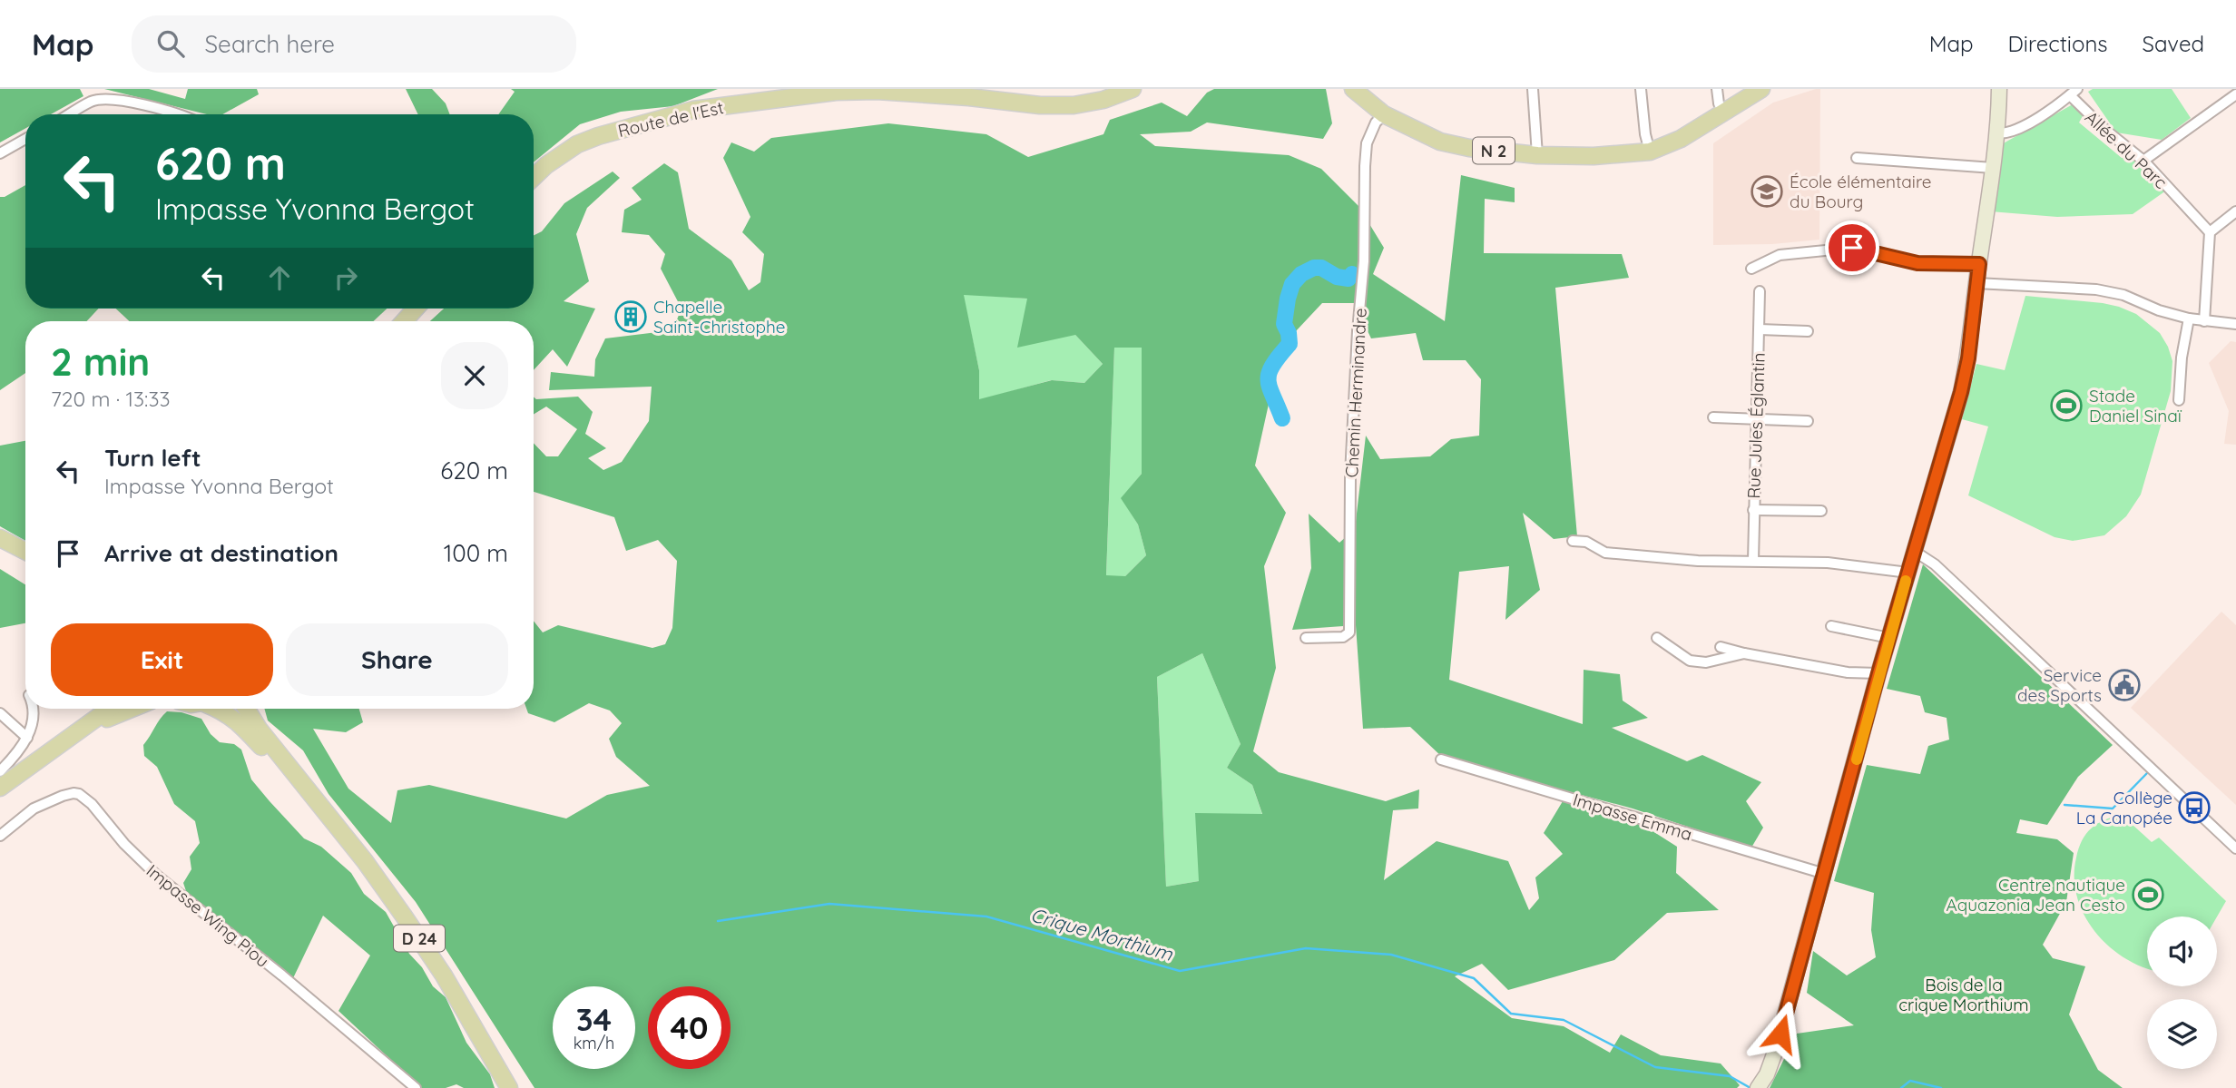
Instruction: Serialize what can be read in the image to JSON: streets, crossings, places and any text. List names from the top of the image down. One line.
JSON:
{"streets":{"main road":["Route de l'Est","N 2","D 24"],"street":["Allée du Parc","Chemin Herminandre","Rue Jules Églantin","Impasse Emma","Impasse Wing Piou"]},"crossings":[["N 2","Chemin Herminandre"]],"water":["Crique Morthium"],"parks":["Bois de la crique Morthium"],"places":{"school or university":["École élémentaire du Bourg"],"building":["Chapelle Saint-Christophe"],"sports":["Stade Daniel Sinaï","Centre nautique Aquazonia Jean Cesto"],"public building":["Service des Sports"],"bus stop":["Collège La Canopée"]},"page":{"header":"Map","search":"Search here","nav":["Map","Directions","Saved"],"turn":["620 m","Impasse Yvonna Bergot"],"heading":["2 min","720 m · 13:33"],"list":[{"name":"Turn left","note":"Impasse Yvonna Bergot","value":"620 m"},{"name":"Arrive at destination","value":"100 m"}],"buttons":["Exit","Share"],"speed":"34 km/h","limit":"40"}}
